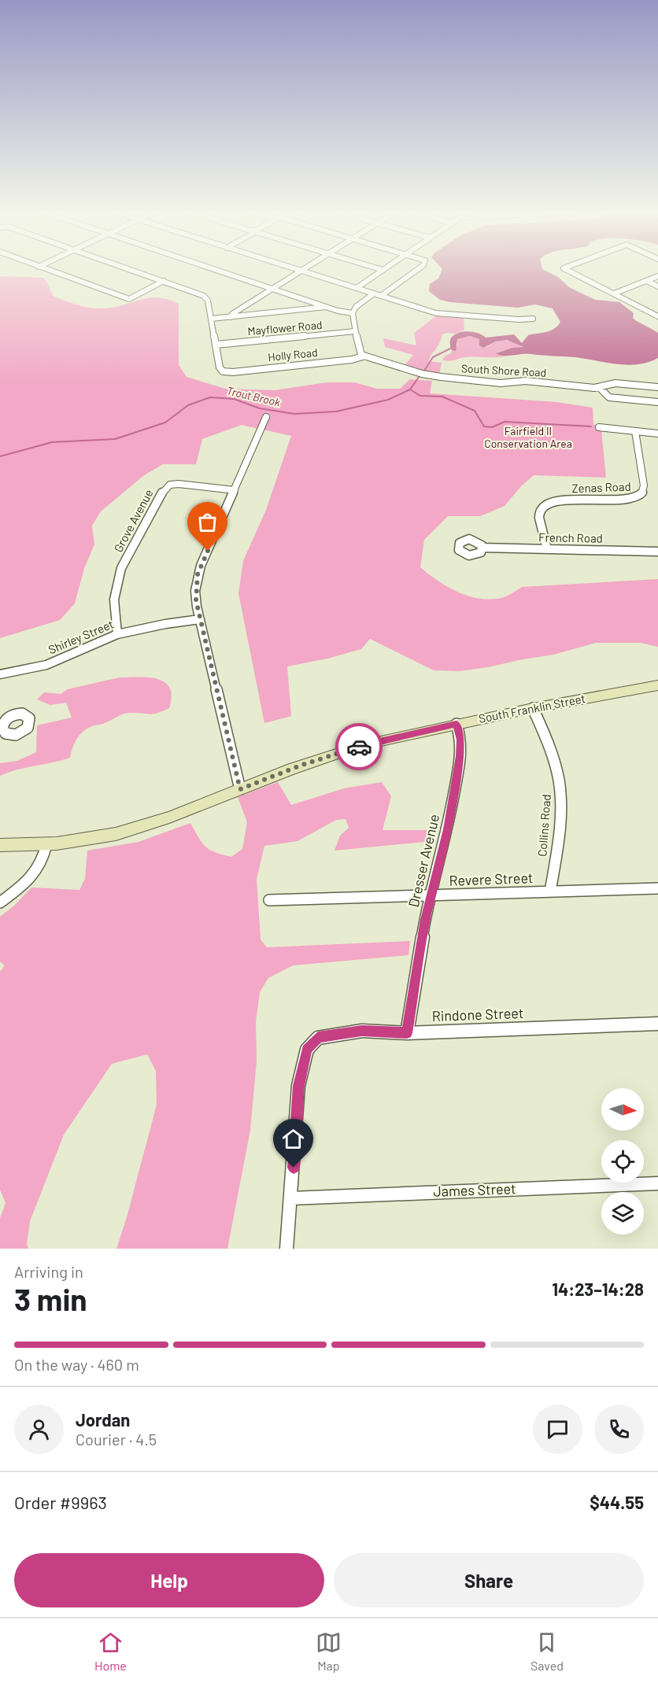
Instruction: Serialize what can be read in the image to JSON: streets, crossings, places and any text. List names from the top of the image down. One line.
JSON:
{"streets":{"main road":["South Franklin Street"],"street":["Mayflower Road","Holly Road","South Shore Road","Zenas Road","Grove Avenue","French Road","Shirley Street","Collins Road","Dresser Avenue","Revere Street","Rindone Street","James Street"]},"crossings":[["Mayflower Road","Holly Road"],["Holly Road","South Shore Road"],["Zenas Road","French Road"],["Grove Avenue","Shirley Street"],["South Franklin Street","Collins Road"],["South Franklin Street","Dresser Avenue"],["Collins Road","Revere Street"],["Dresser Avenue","Revere Street"],["Dresser Avenue","Rindone Street"],["Rindone Street","James Street"]],"water":["Trout Brook"],"parks":["Fairfield II Conservation Area"],"north":"right","page":{"heading":["3 min","Arriving in","14:23–14:28"],"panel":["Jordan","Courier · 4.5","Order #9963","$44.55"],"bar":"On the way · 460 m","buttons":["Help","Share"],"tabs":["Home","Map","Saved"]}}
